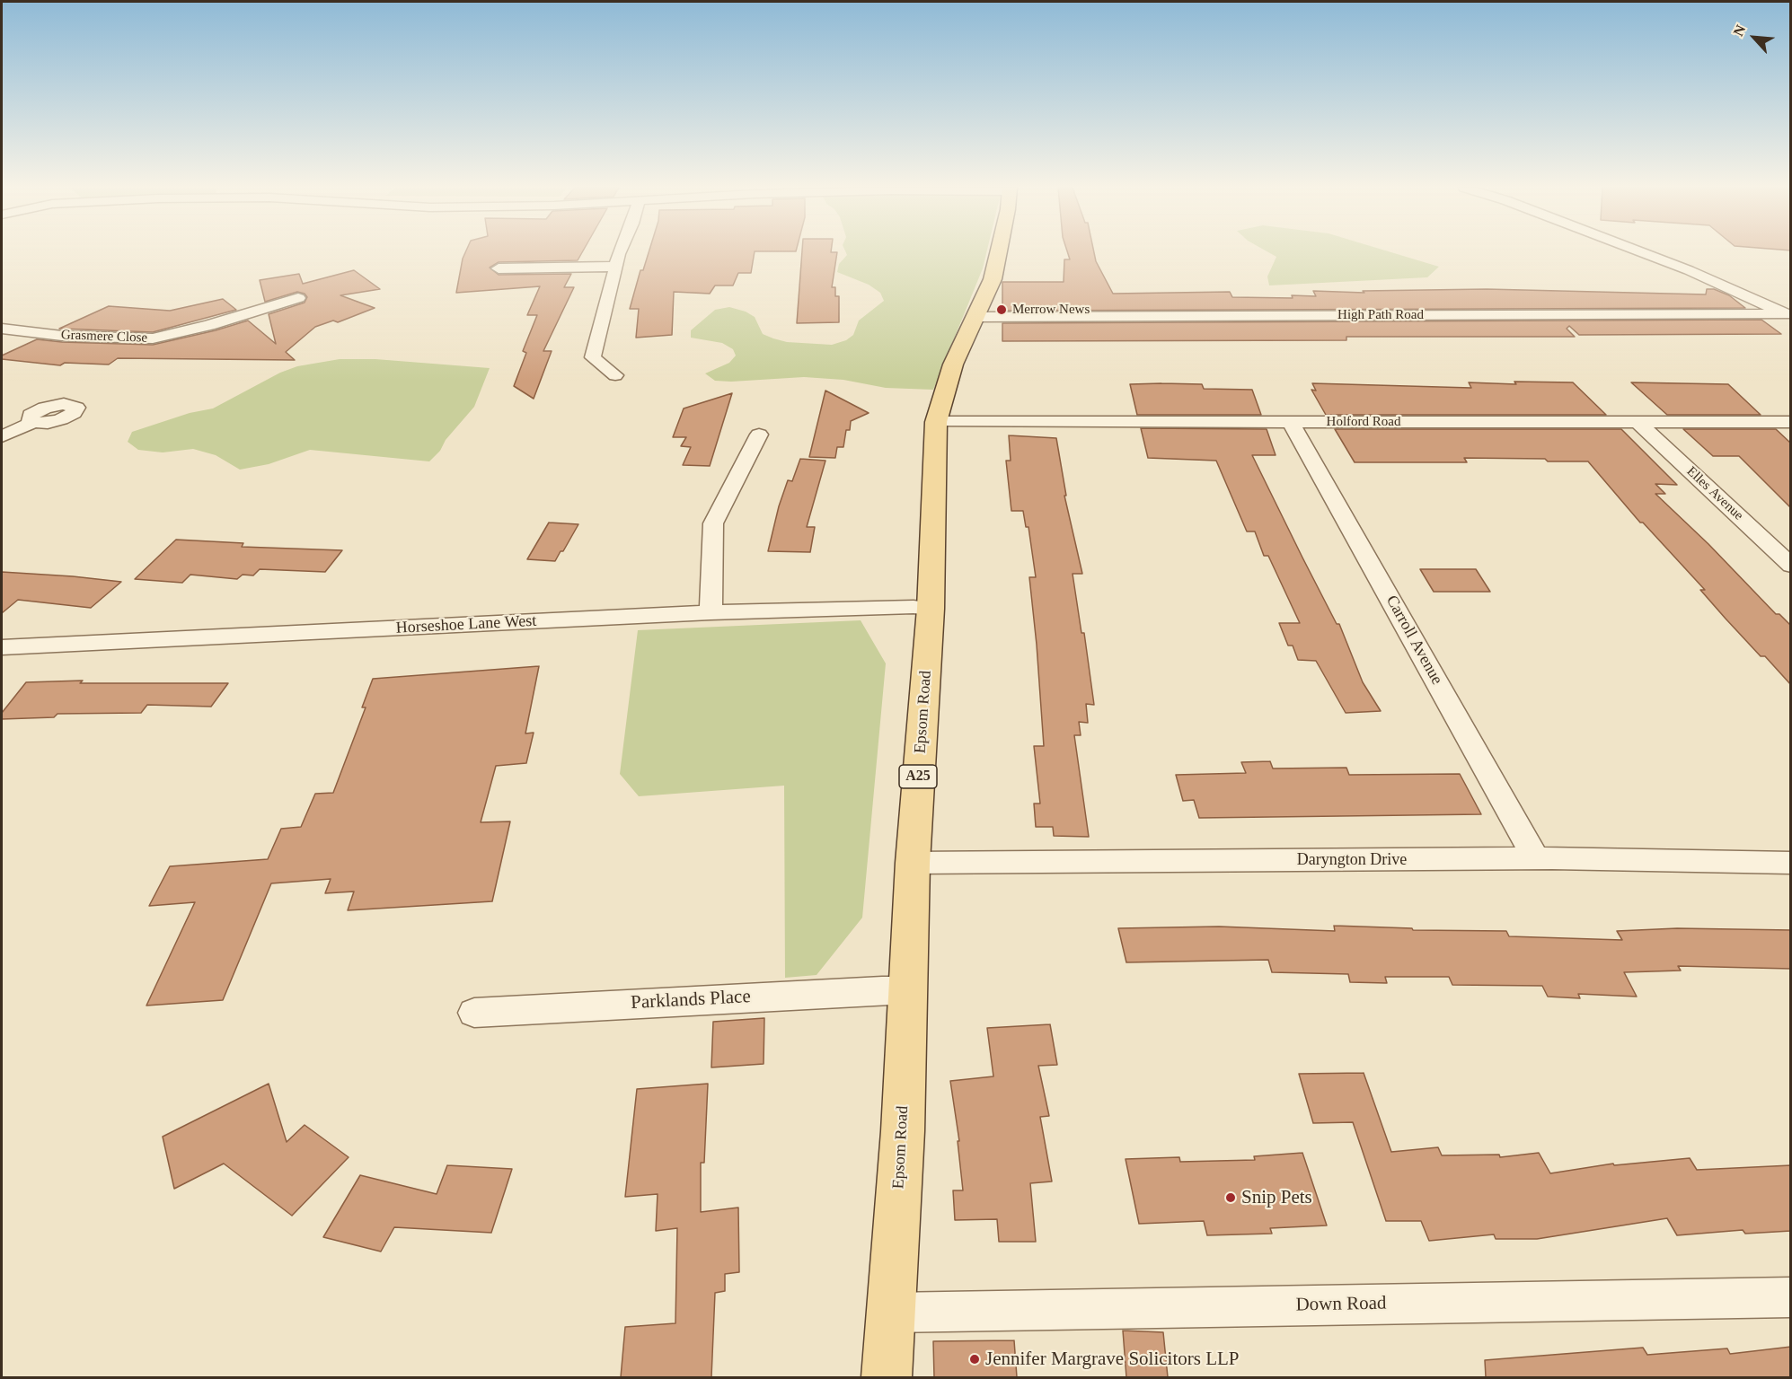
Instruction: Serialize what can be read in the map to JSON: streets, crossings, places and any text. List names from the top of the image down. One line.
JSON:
{"streets":{"main road":["Epsom Road","A25"],"street":["High Path Road","Grasmere Close","Holford Road","Elles Avenue","Horseshoe Lane West","Carroll Avenue","Daryngton Drive","Parklands Place","Down Road"]},"crossings":[["High Path Road","Epsom Road"],["Holford Road","Elles Avenue"],["Holford Road","Carroll Avenue"],["Holford Road","Epsom Road"],["Horseshoe Lane West","Epsom Road"],["Carroll Avenue","Daryngton Drive"],["Epsom Road","Daryngton Drive"],["Epsom Road","Parklands Place"],["Epsom Road","Down Road"]],"places":["Merrow News","Snip Pets","Jennifer Margrave Solicitors LLP"],"north":"top left"}
